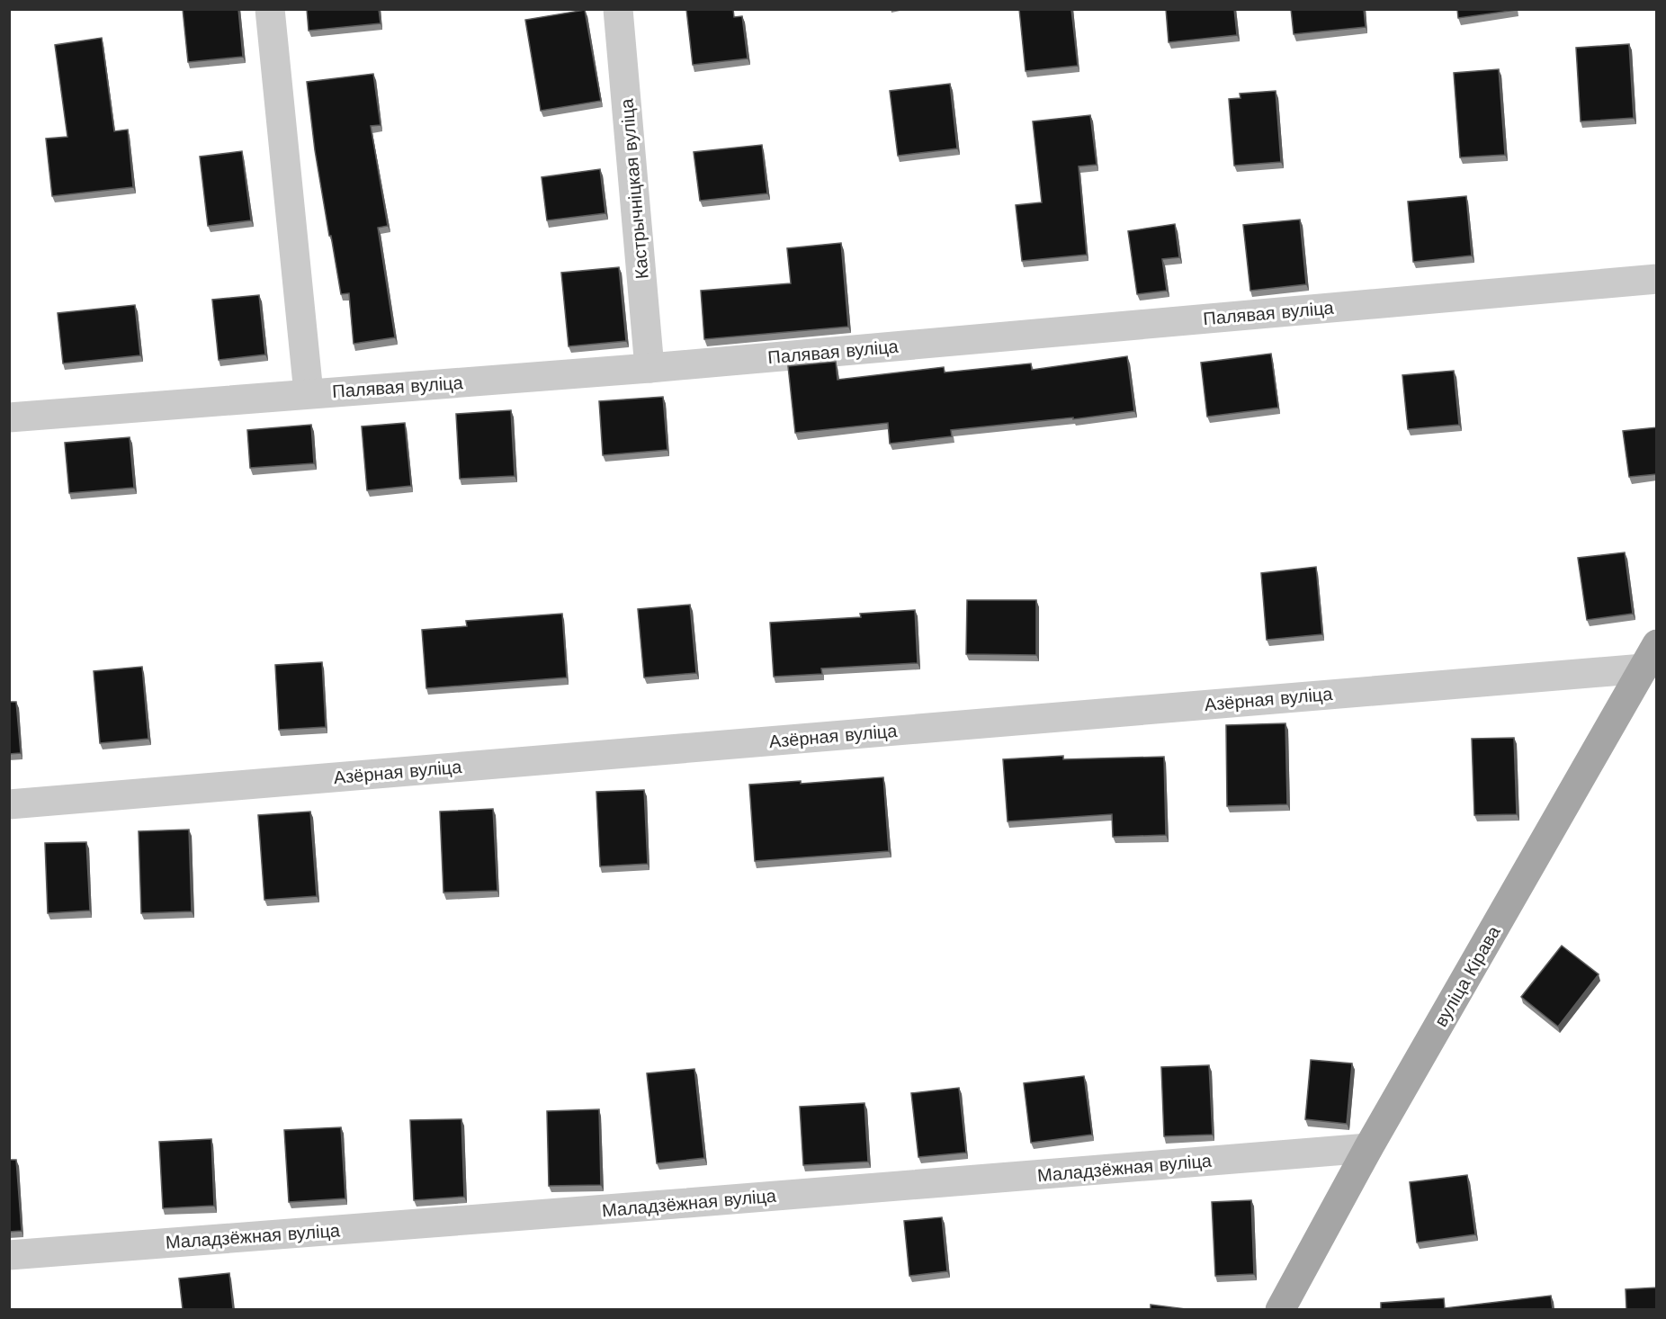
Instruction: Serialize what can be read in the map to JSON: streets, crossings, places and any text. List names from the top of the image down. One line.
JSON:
{"streets":{"main road":["вуліца Кірава"],"street":["Кастрычніцкая вуліца","Палявая вуліца","Азёрная вуліца","Маладзёжная вуліца"]},"crossings":[["Кастрычніцкая вуліца","Палявая вуліца"],["Азёрная вуліца","вуліца Кірава"],["вуліца Кірава","Маладзёжная вуліца"]]}
